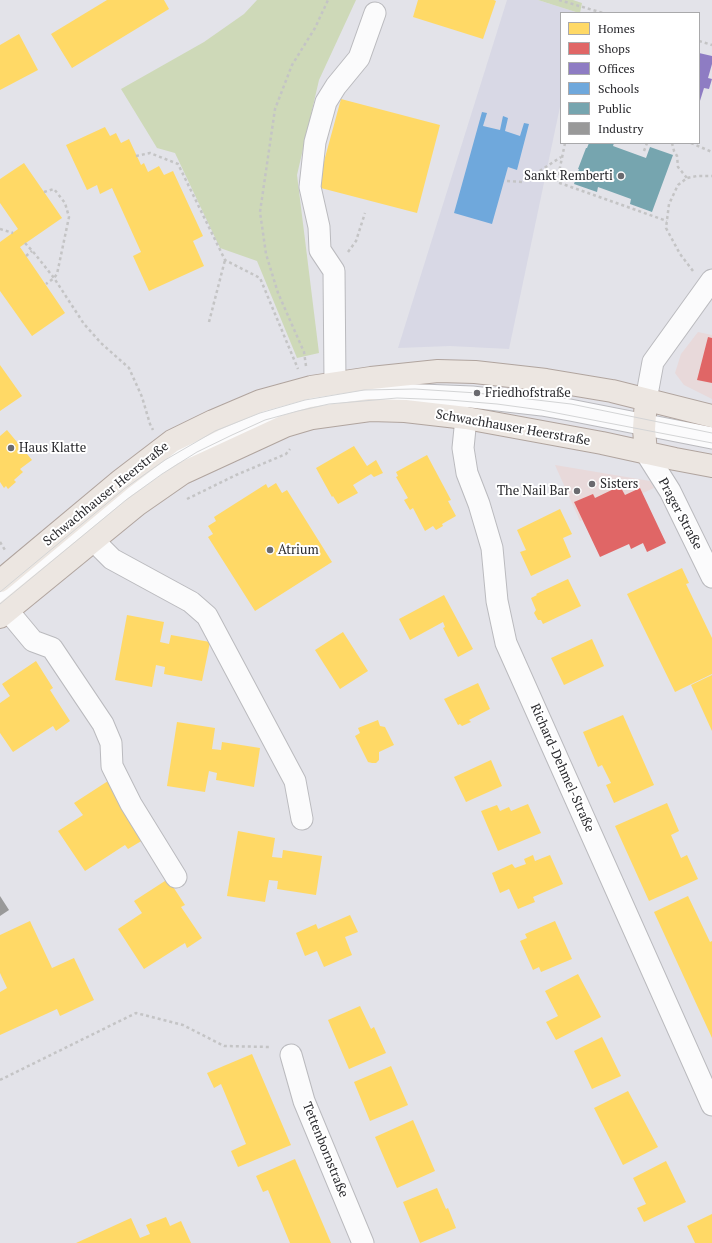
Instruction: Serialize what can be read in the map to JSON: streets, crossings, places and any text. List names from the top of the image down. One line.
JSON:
{"streets":{"main road":["Schwachhauser Heerstraße"],"street":["Prager Straße","Richard-Dehmel-Straße","Tettenbornstraße"]},"crossings":[["Schwachhauser Heerstraße","Prager Straße"],["Schwachhauser Heerstraße","Richard-Dehmel-Straße"]],"places":["Sankt Remberti","Friedhofstraße","Haus Klatte","Sisters","The Nail Bar","Atrium"],"legend":["Homes","Shops","Offices","Schools","Public","Industry"]}
